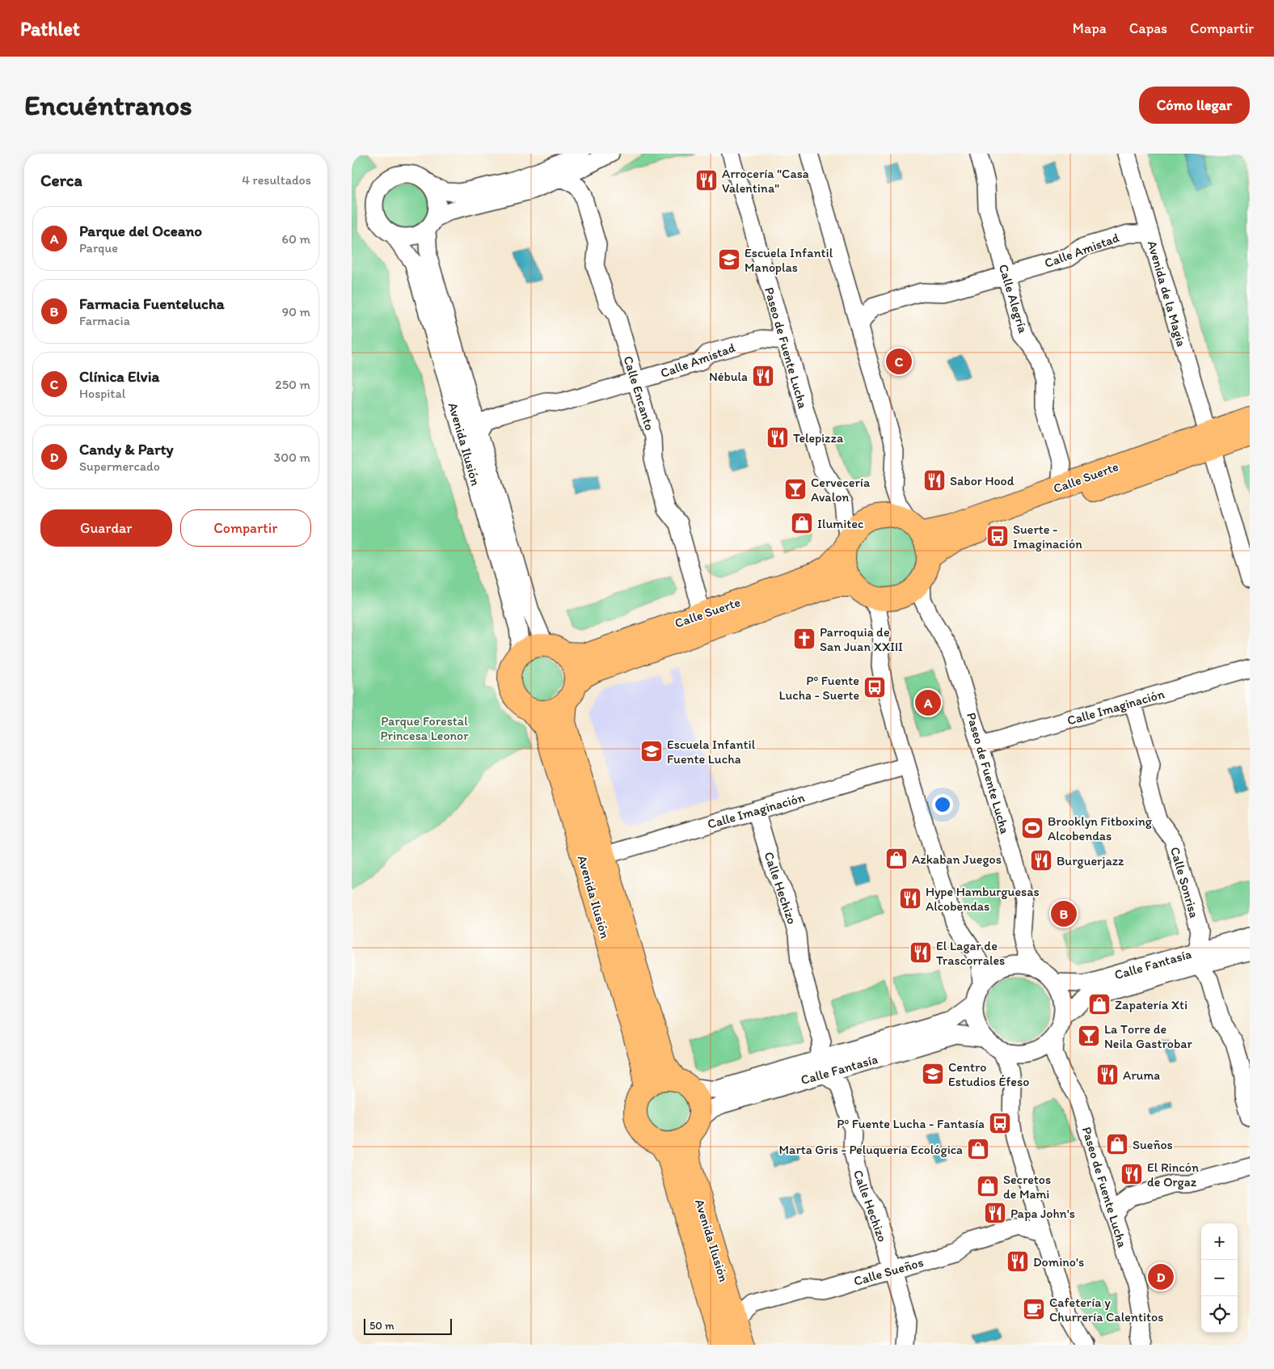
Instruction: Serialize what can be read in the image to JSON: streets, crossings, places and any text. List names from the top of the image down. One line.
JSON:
{"streets":{"main road":["Avenida Ilusión","Calle Suerte"],"street":["Calle Amistad","Avenida de la Magia","Calle Alegría","Paseo de Fuente Lucha","Calle Encanto","Calle Imaginación","Calle Sonrisa","Calle Hechizo","Calle Fantasía","Calle Sueños"]},"crossings":[["Calle Amistad","Avenida de la Magia"],["Calle Amistad","Calle Alegría"],["Calle Amistad","Paseo de Fuente Lucha"],["Calle Amistad","Calle Encanto"],["Calle Amistad","Avenida Ilusión"],["Avenida de la Magia","Calle Suerte"],["Calle Alegría","Calle Suerte"],["Paseo de Fuente Lucha","Calle Suerte"],["Paseo de Fuente Lucha","Calle Imaginación"],["Paseo de Fuente Lucha","Calle Fantasía"],["Calle Encanto","Calle Suerte"],["Avenida Ilusión","Calle Suerte"],["Avenida Ilusión","Calle Imaginación"],["Avenida Ilusión","Calle Fantasía"],["Avenida Ilusión","Calle Sueños"],["Calle Imaginación","Calle Sonrisa"],["Calle Imaginación","Calle Hechizo"],["Calle Sonrisa","Calle Fantasía"],["Calle Hechizo","Calle Fantasía"],["Calle Hechizo","Calle Sueños"]],"parks":["Parque Forestal Princesa Leonor"],"places":{"restaurant":["Arrocería \"Casa Valentina\"","Nébula","Telepizza","Sabor Hood","Burguerjazz","Hype Hamburguesas Alcobendas","El Lagar de Trascorrales","Aruma","El Rincón de Orgaz","Papa John's","Domino's"],"school or university":["Escuela Infantil Manoplas","Escuela Infantil Fuente Lucha","Centro Estudios Éfeso"],"bar":["Cervecería Avalon","La Torre de Neila Gastrobar"],"shop":["Ilumitec","Azkaban Juegos","Zapatería Xti","Sueños","Marta Gris - Peluquería Ecológica","Secretos de Mami"],"bus stop":["Suerte - Imaginación","Pº Fuente Lucha - Suerte","Pº Fuente Lucha - Fantasía"],"church":["Parroquia de San Juan XXIII"],"sports":["Brooklyn Fitboxing Alcobendas"],"cafe":["Cafetería y Churrería Calentitos"]},"scale_bar":"50 m","page":{"header":"Pathlet","nav":["Mapa","Capas","Compartir"],"buttons":["Cómo llegar",["Guardar","Compartir"]],"title":"Encuéntranos","heading":["Cerca","4 resultados"],"list":[{"mark":"A","name":"Parque del Oceano","note":"Parque","value":"60 m"},{"mark":"B","name":"Farmacia Fuentelucha","note":"Farmacia","value":"90 m"},{"mark":"C","name":"Clínica Elvia","note":"Hospital","value":"250 m"},{"mark":"D","name":"Candy & Party","note":"Supermercado","value":"300 m"}],"pins":["C","A","B","D"],"map_buttons":["+","−"],"scale":"50 m"}}
